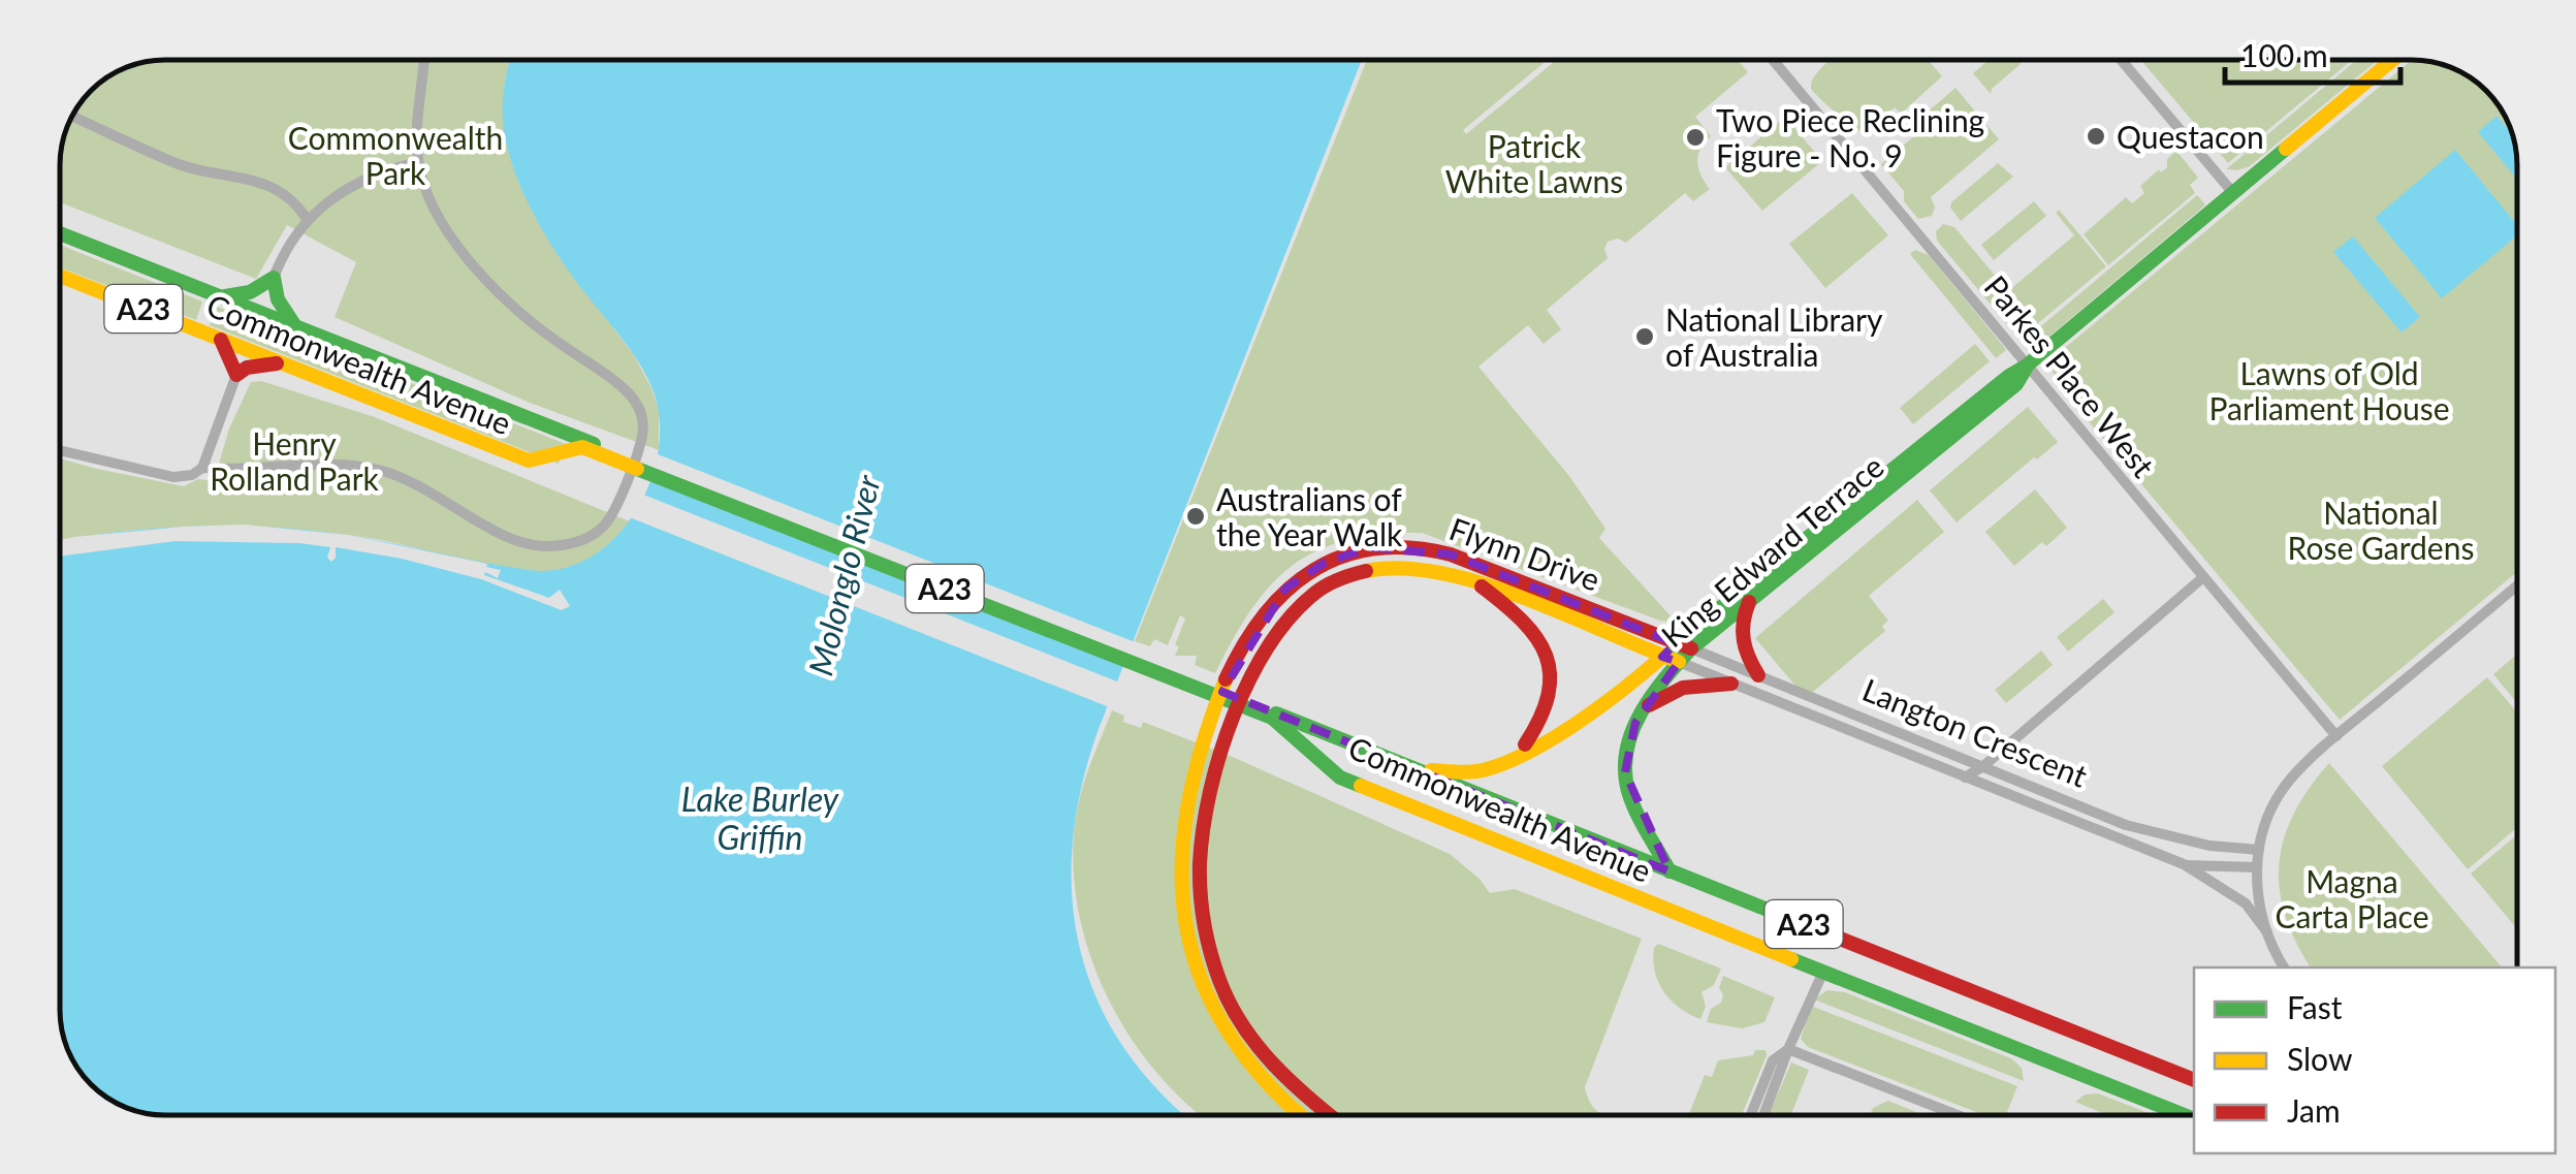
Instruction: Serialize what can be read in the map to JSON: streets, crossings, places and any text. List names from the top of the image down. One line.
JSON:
{"streets":{"main road":["A23","Commonwealth Avenue","King Edward Terrace","Flynn Drive","Langton Crescent"],"street":["Parkes Place West"]},"crossings":[["Commonwealth Avenue","King Edward Terrace"],["Parkes Place West","King Edward Terrace"],["King Edward Terrace","Flynn Drive"],["King Edward Terrace","Langton Crescent"],["Flynn Drive","Langton Crescent"]],"water":["Molonglo River","Lake Burley Griffin"],"parks":["Commonwealth Park","Patrick White Lawns","Lawns of Old Parliament House","Henry Rolland Park","National Rose Gardens","Magna Carta Place"],"places":["Questacon","Two Piece Reclining Figure - No. 9","National Library of Australia","Australians of the Year Walk"],"legend":["Fast","Slow","Jam"],"scale_bar":"100 m"}
